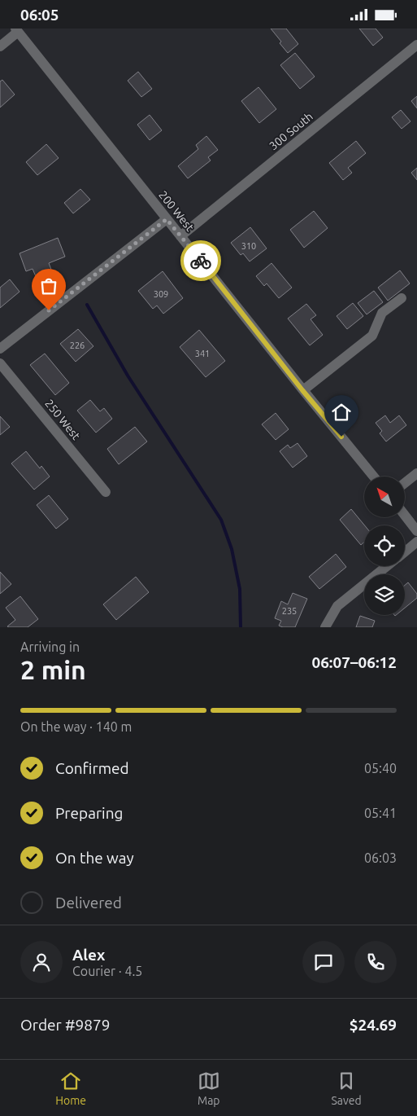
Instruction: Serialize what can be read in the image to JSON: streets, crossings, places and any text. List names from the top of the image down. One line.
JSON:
{"streets":{"street":["300 South","200 West","250 West"]},"crossings":[["300 South","200 West"]],"house_numbers":["310","309","226","341","235"],"north":"top left","page":{"status":"06:05","heading":["2 min","Arriving in","06:07–06:12"],"panel":["Alex","Courier · 4.5","Order #9879","$24.69"],"bar":"On the way · 140 m","list":[["Confirmed","05:40"],["Preparing","05:41"],["On the way","06:03"],"Delivered"],"tabs":["Home","Map","Saved"]}}
